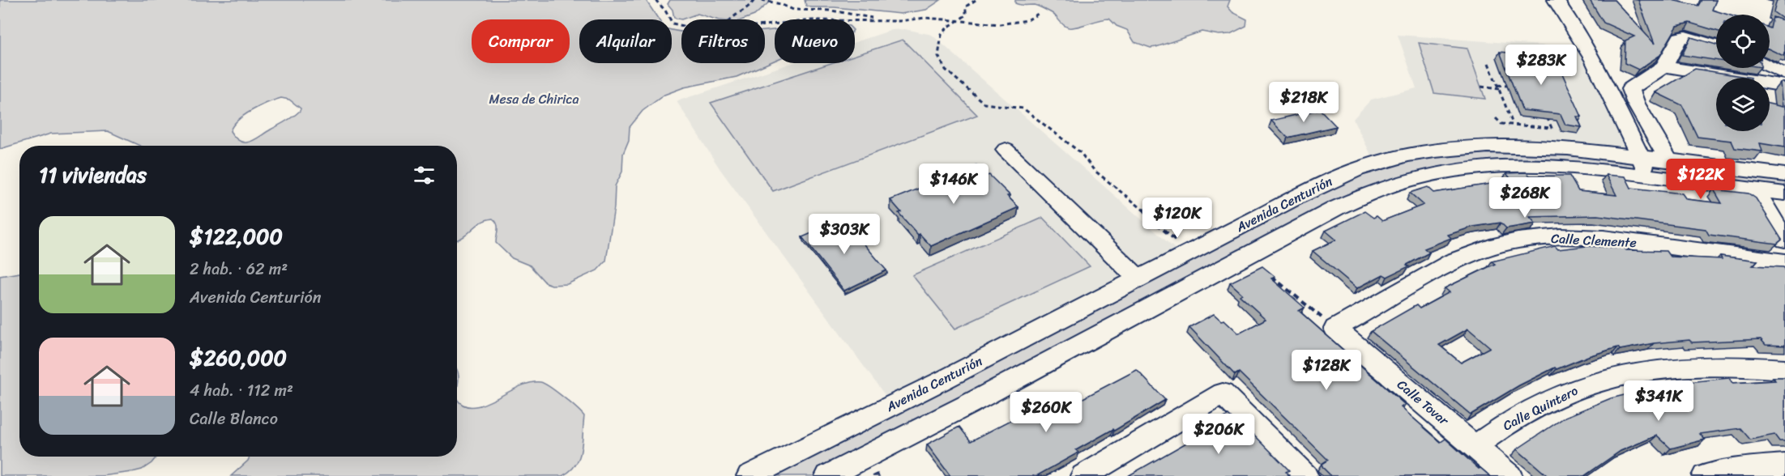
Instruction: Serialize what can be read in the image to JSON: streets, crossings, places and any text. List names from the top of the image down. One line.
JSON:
{"streets":{"street":["Avenida Centurión","Calle Clemente","Calle Tovar","Calle Quintero"]},"crossings":[["Calle Clemente","Calle Tovar"],["Calle Tovar","Calle Quintero"]],"parks":["Mesa de Chirica"],"page":{"chip":["Comprar","Alquilar","Filtros","Nuevo"],"price":["$283K","$218K","$122K","$146K","$268K","$120K","$303K","$128K","$341K","$260K","$206K"],"heading":"11 viviendas","list":[{"name":"$122,000","note":"2 hab. · 62 m² · Avenida Centurión"},{"name":"$260,000","note":"4 hab. · 112 m² · Calle Blanco"}]}}
